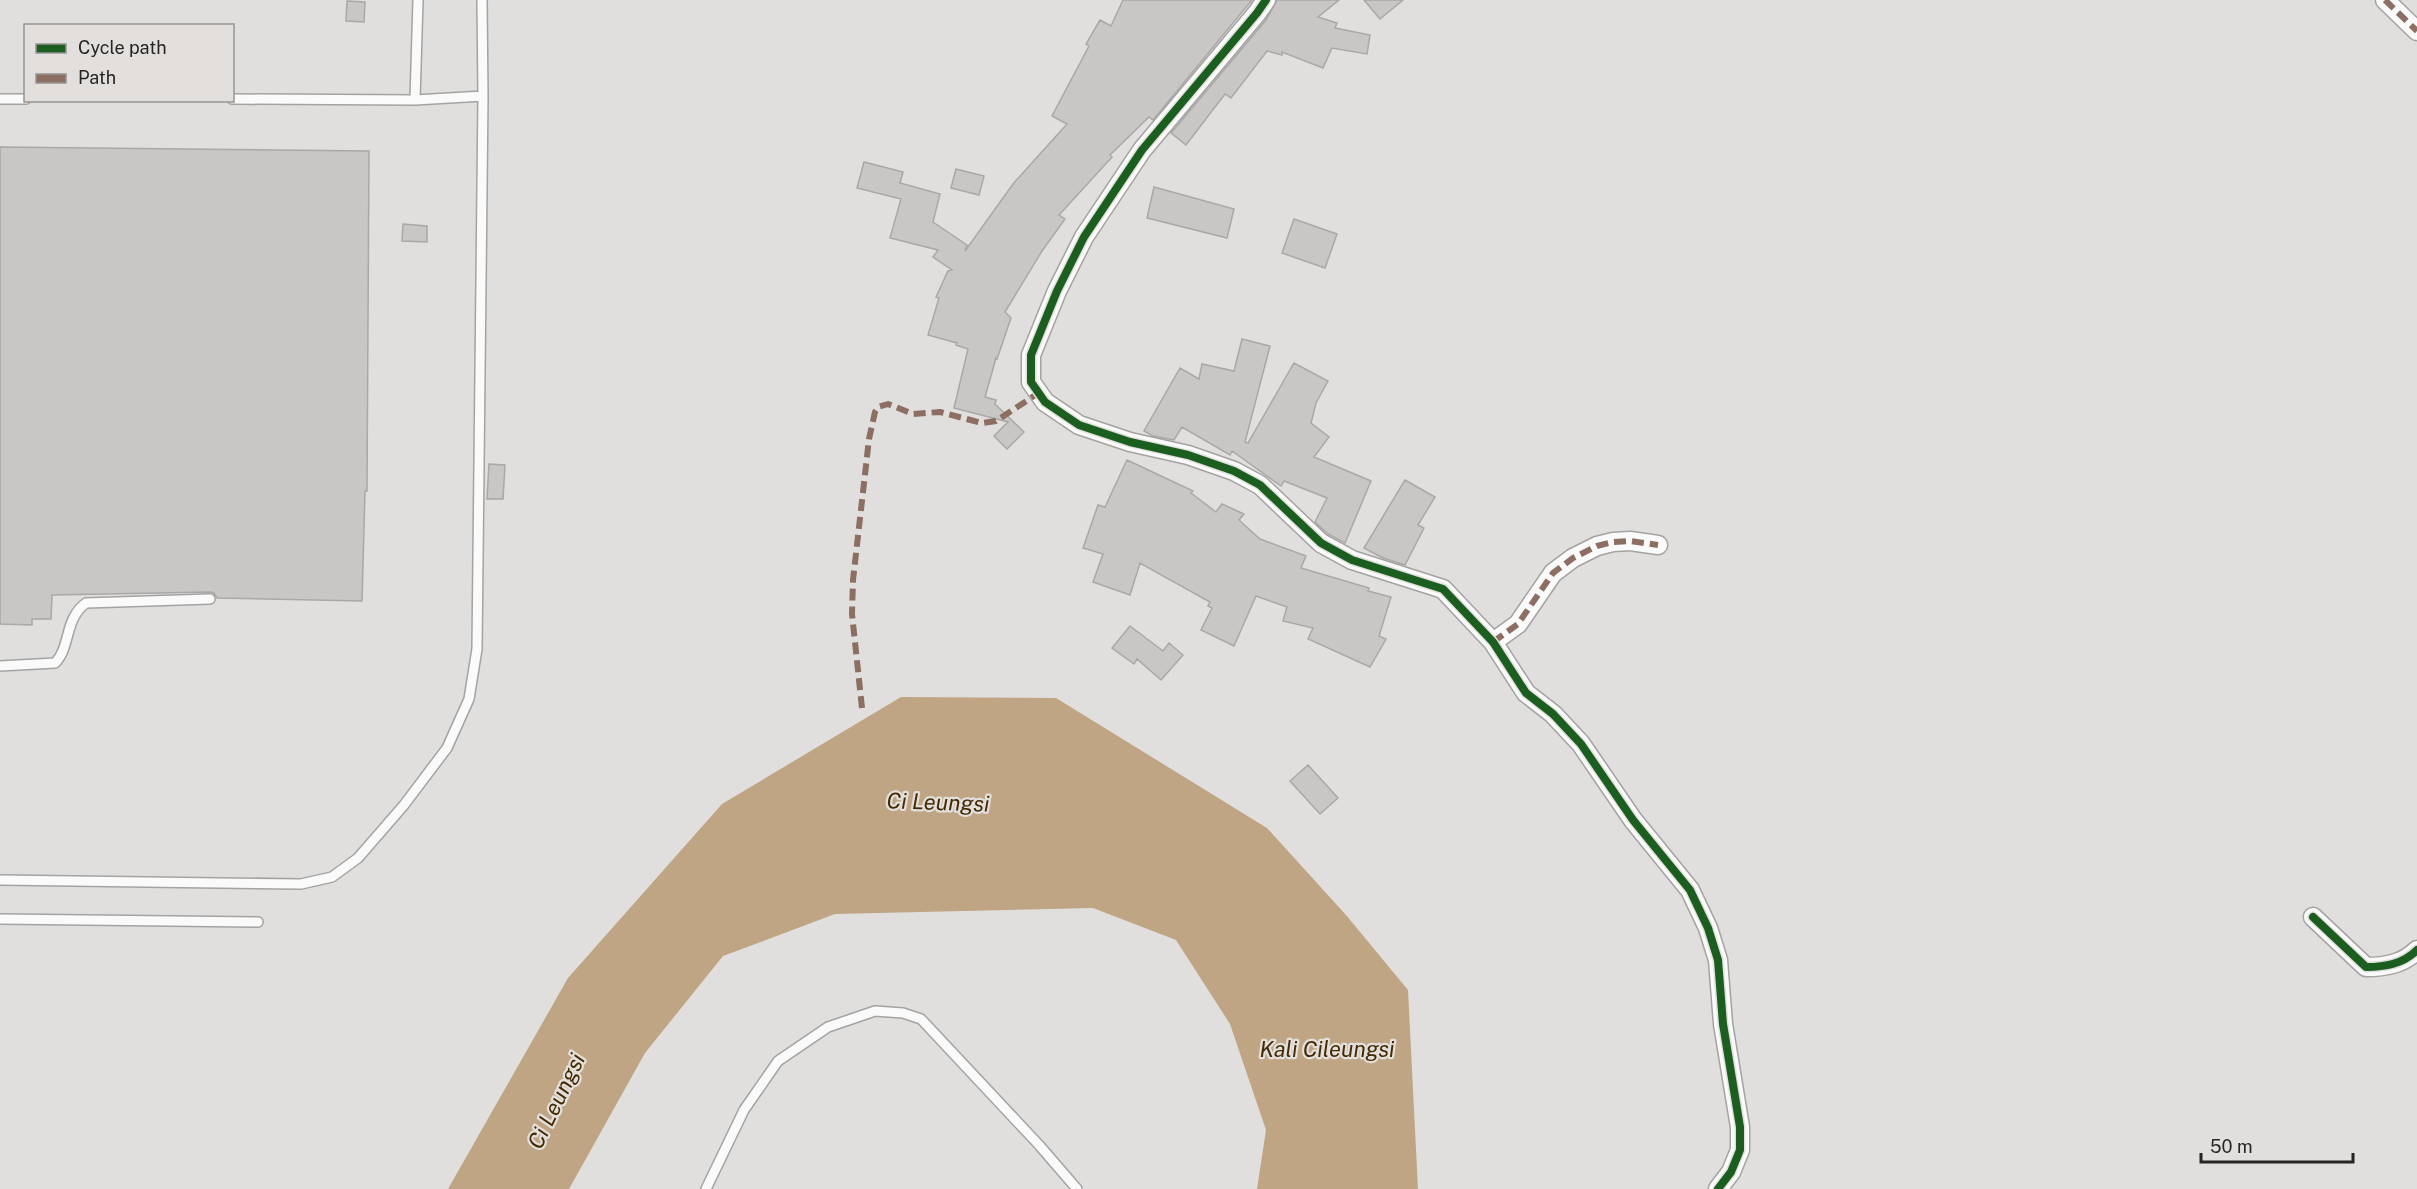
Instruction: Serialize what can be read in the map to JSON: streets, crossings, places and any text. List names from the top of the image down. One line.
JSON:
{"water":["Ci Leungsi","Kali Cileungsi"],"legend":["Cycle path","Path"],"scale_bar":"50 m"}
